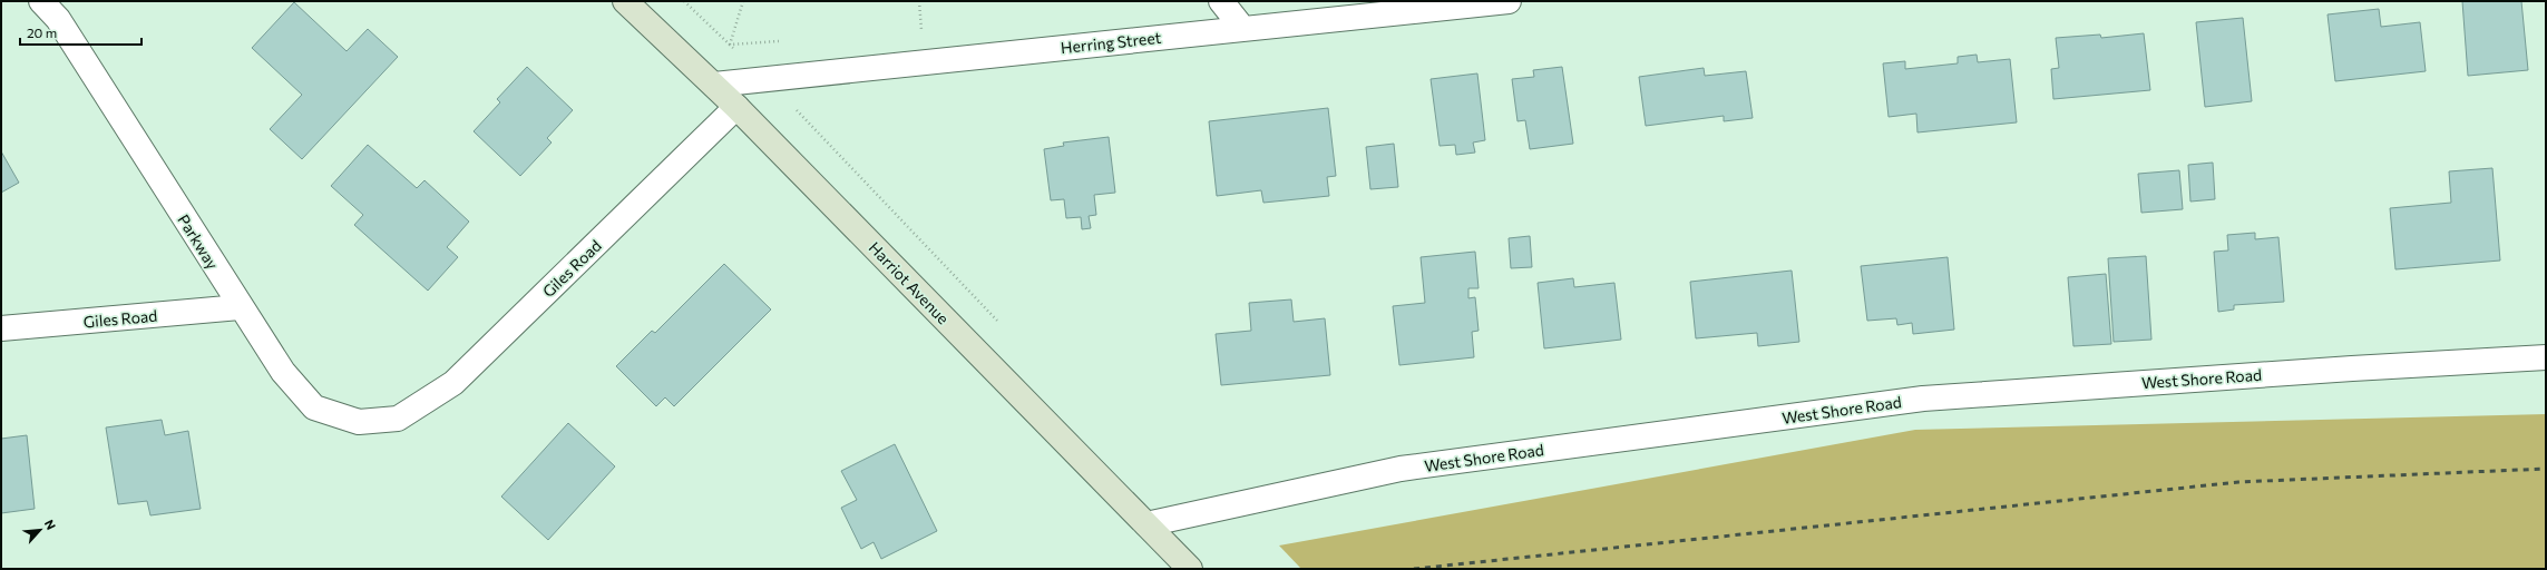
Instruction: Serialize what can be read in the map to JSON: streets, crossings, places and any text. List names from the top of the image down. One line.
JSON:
{"streets":{"street":["Herring Street","Parkway","Giles Road","Harriot Avenue","West Shore Road"]},"crossings":[["Herring Street","Harriot Avenue"],["Parkway","Giles Road"],["Giles Road","Harriot Avenue"],["Harriot Avenue","West Shore Road"]],"scale_bar":"20 m","north":"top right"}
